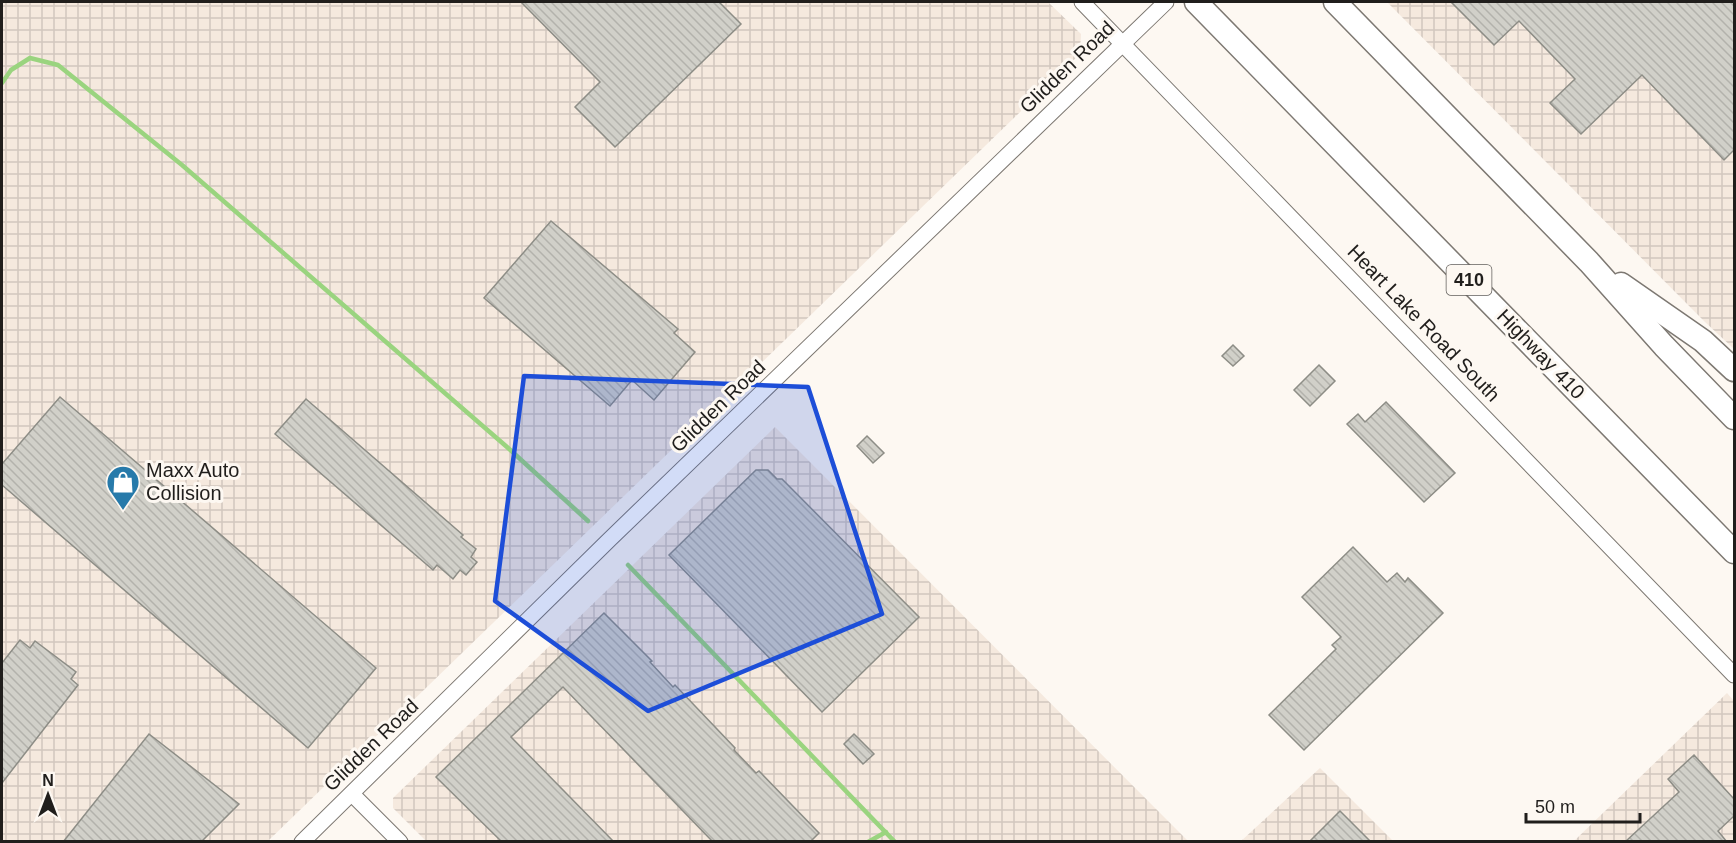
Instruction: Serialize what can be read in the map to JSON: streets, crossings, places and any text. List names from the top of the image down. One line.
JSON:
{"streets":{"highway":["410","Highway 410"],"street":["Glidden Road","Heart Lake Road South"]},"crossings":[["Glidden Road","Heart Lake Road South"]],"places":{"shop":["Maxx Auto Collision"]},"scale_bar":"50 m","north":"top"}
